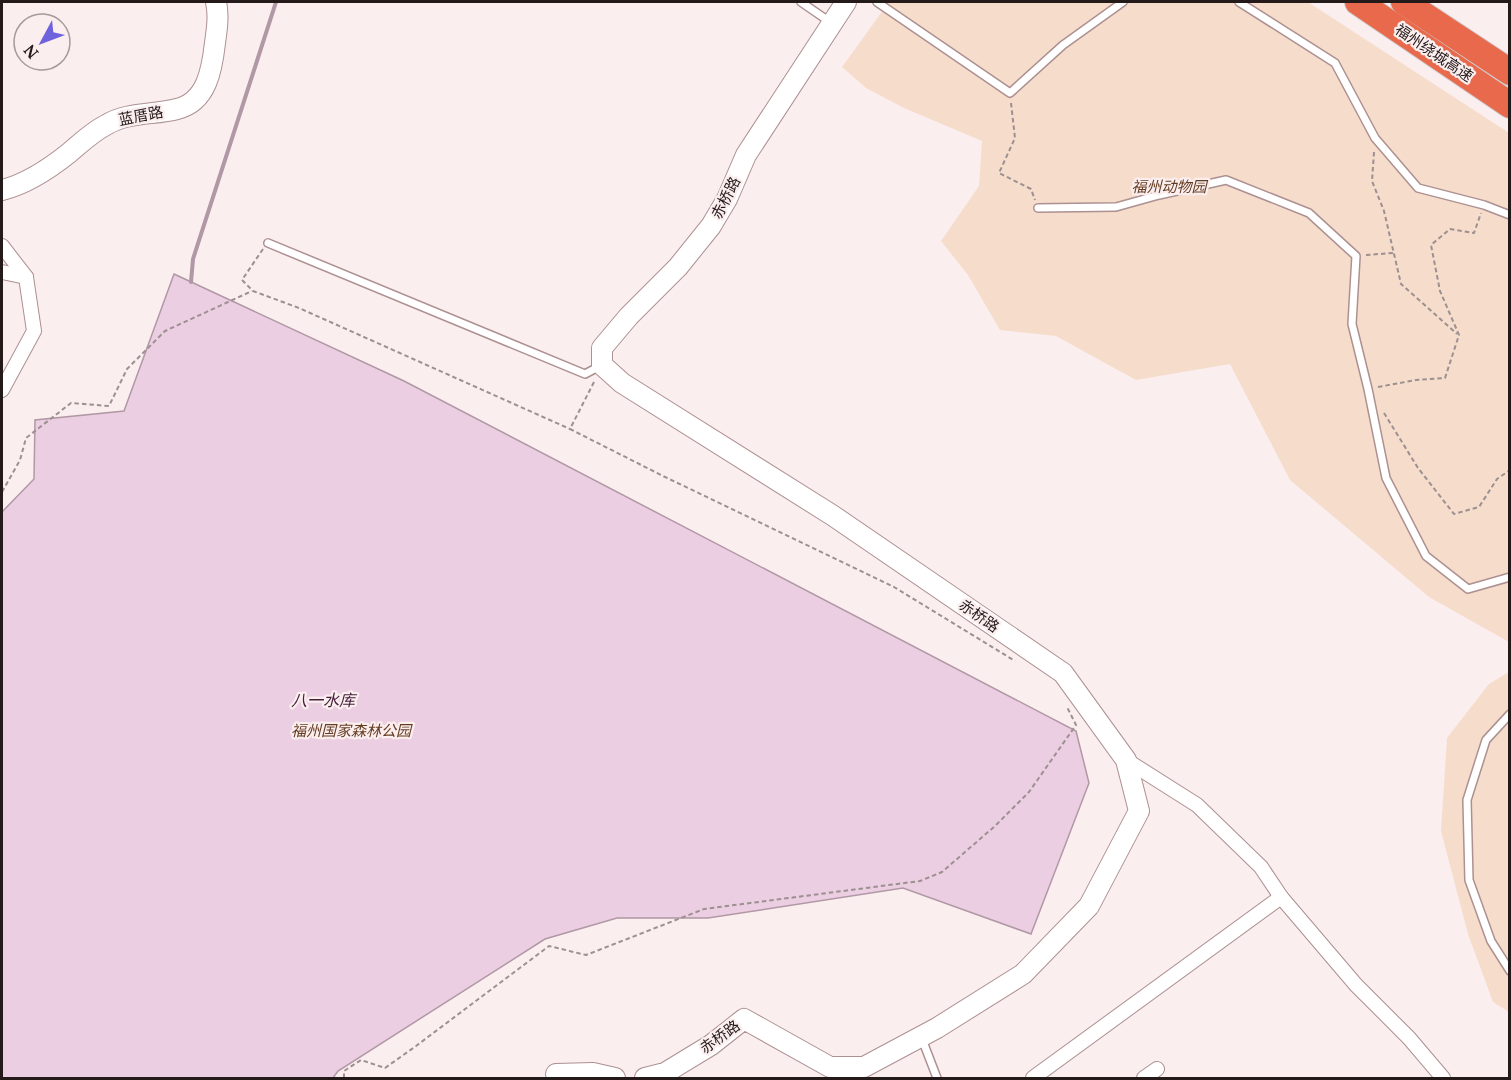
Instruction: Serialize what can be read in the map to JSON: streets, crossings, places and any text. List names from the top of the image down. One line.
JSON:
{"streets":{"highway":["福州绕城高速"],"street":["蓝厝路","赤桥路"]},"water":["八一水库"],"parks":["福州动物园","福州国家森林公园"],"north":"bottom left"}
